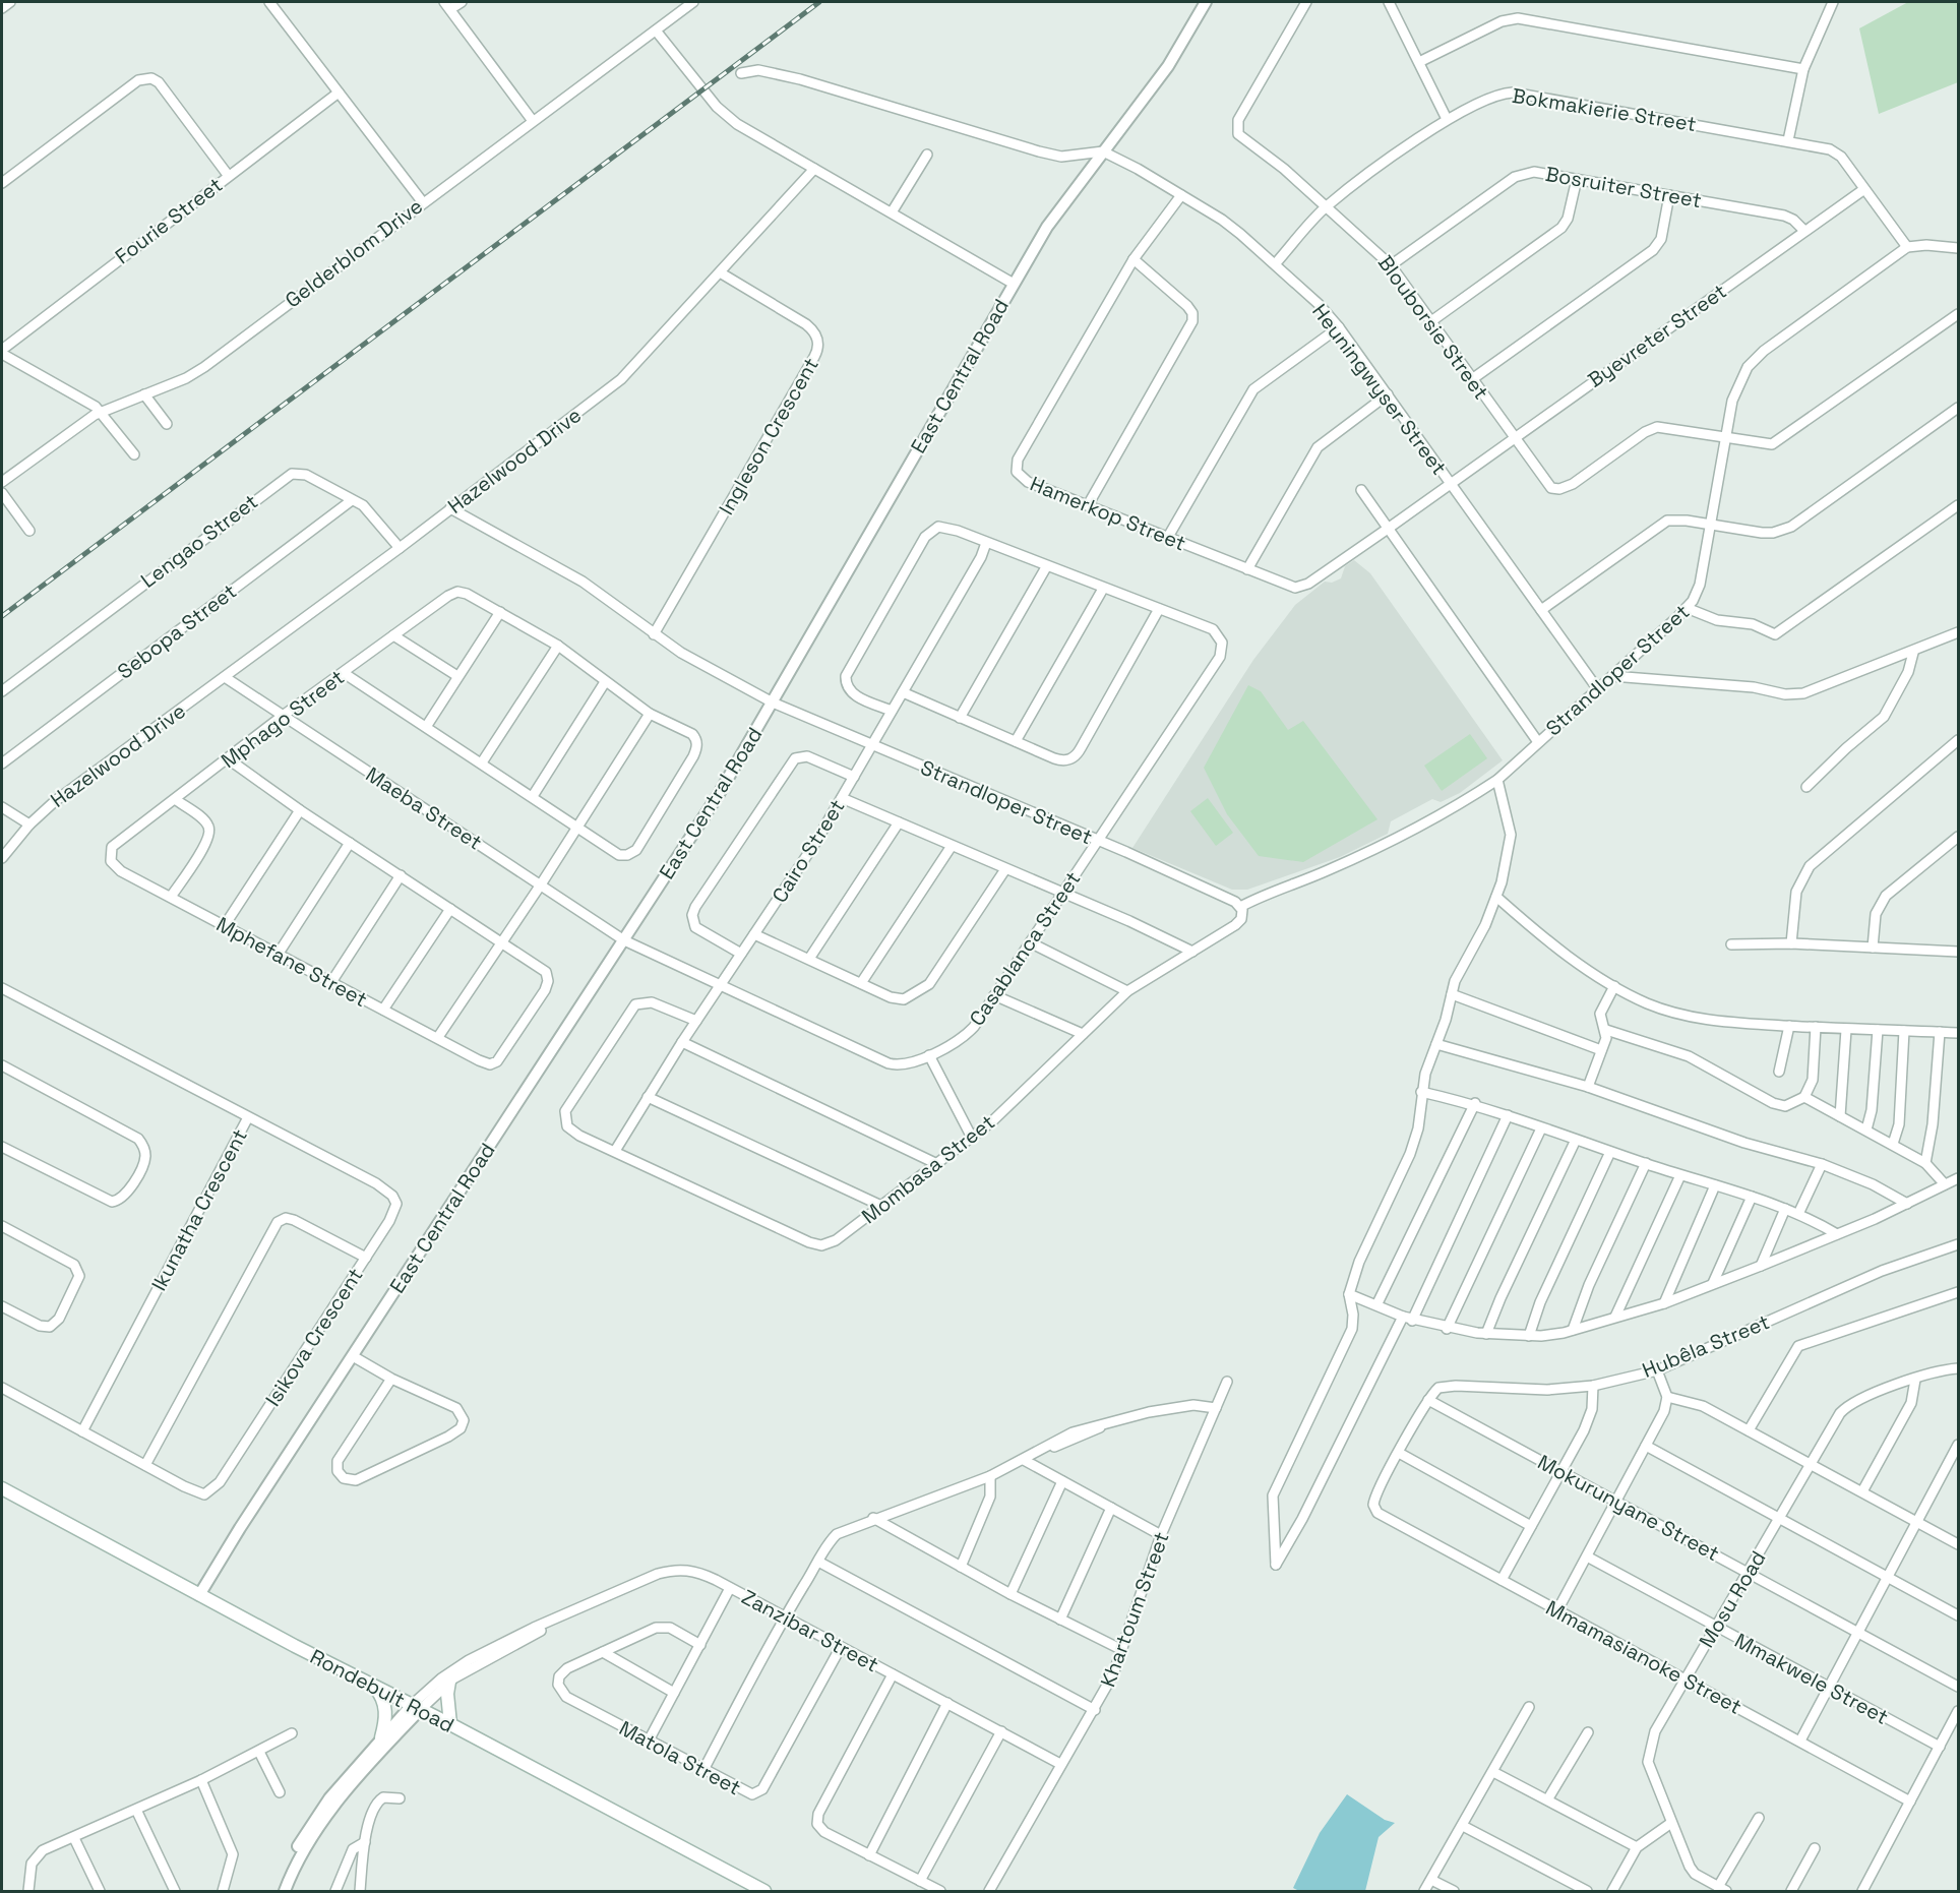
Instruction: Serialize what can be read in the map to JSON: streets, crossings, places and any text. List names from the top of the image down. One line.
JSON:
{"streets":{"main road":["Rondebult Road"],"street":["Bokmakierie Street","Bosruiter Street","Fourie Street","Gelderblom Drive","Blouborsie Street","Byevreter Street","East Central Road","Heuningwyser Street","Ingleson Crescent","Hazelwood Drive","Hamerkop Street","Lengao Street","Sebopa Street","Strandloper Street","Mphago Street","Maeba Street","Cairo Street","Casablanca Street","Mphefane Street","Mombasa Street","Ikunatha Crescent","Isikova Crescent","Hubêla Street","Mokurunyane Street","Mosu Road","Khartoum Street","Zanzibar Street","Mmamasianoke Street","Mmakwele Street","Matola Street"]},"crossings":[["Bokmakierie Street","Blouborsie Street"],["Bokmakierie Street","Byevreter Street"],["Bokmakierie Street","Heuningwyser Street"],["Bokmakierie Street","Strandloper Street"],["Bosruiter Street","Blouborsie Street"],["Bosruiter Street","Byevreter Street"],["Blouborsie Street","Byevreter Street"],["Blouborsie Street","Strandloper Street"],["Byevreter Street","Heuningwyser Street"],["Byevreter Street","Hamerkop Street"],["East Central Road","Heuningwyser Street"],["East Central Road","Strandloper Street"],["East Central Road","Maeba Street"],["East Central Road","Casablanca Street"],["East Central Road","Rondebult Road"],["Heuningwyser Street","Hamerkop Street"],["Heuningwyser Street","Strandloper Street"],["Ingleson Crescent","Hazelwood Drive"],["Hazelwood Drive","Lengao Street"],["Hazelwood Drive","Maeba Street"],["Lengao Street","Sebopa Street"],["Strandloper Street","Cairo Street"],["Strandloper Street","Casablanca Street"],["Strandloper Street","Mombasa Street"],["Mphago Street","Maeba Street"],["Mphago Street","Mphefane Street"],["Maeba Street","Casablanca Street"],["Cairo Street","Casablanca Street"],["Cairo Street","Mombasa Street"],["Ikunatha Crescent","Isikova Crescent"],["Hubêla Street","Mokurunyane Street"],["Mokurunyane Street","Mosu Road"],["Mosu Road","Mmamasianoke Street"],["Mosu Road","Mmakwele Street"],["Khartoum Street","Zanzibar Street"],["Zanzibar Street","Matola Street"]]}
